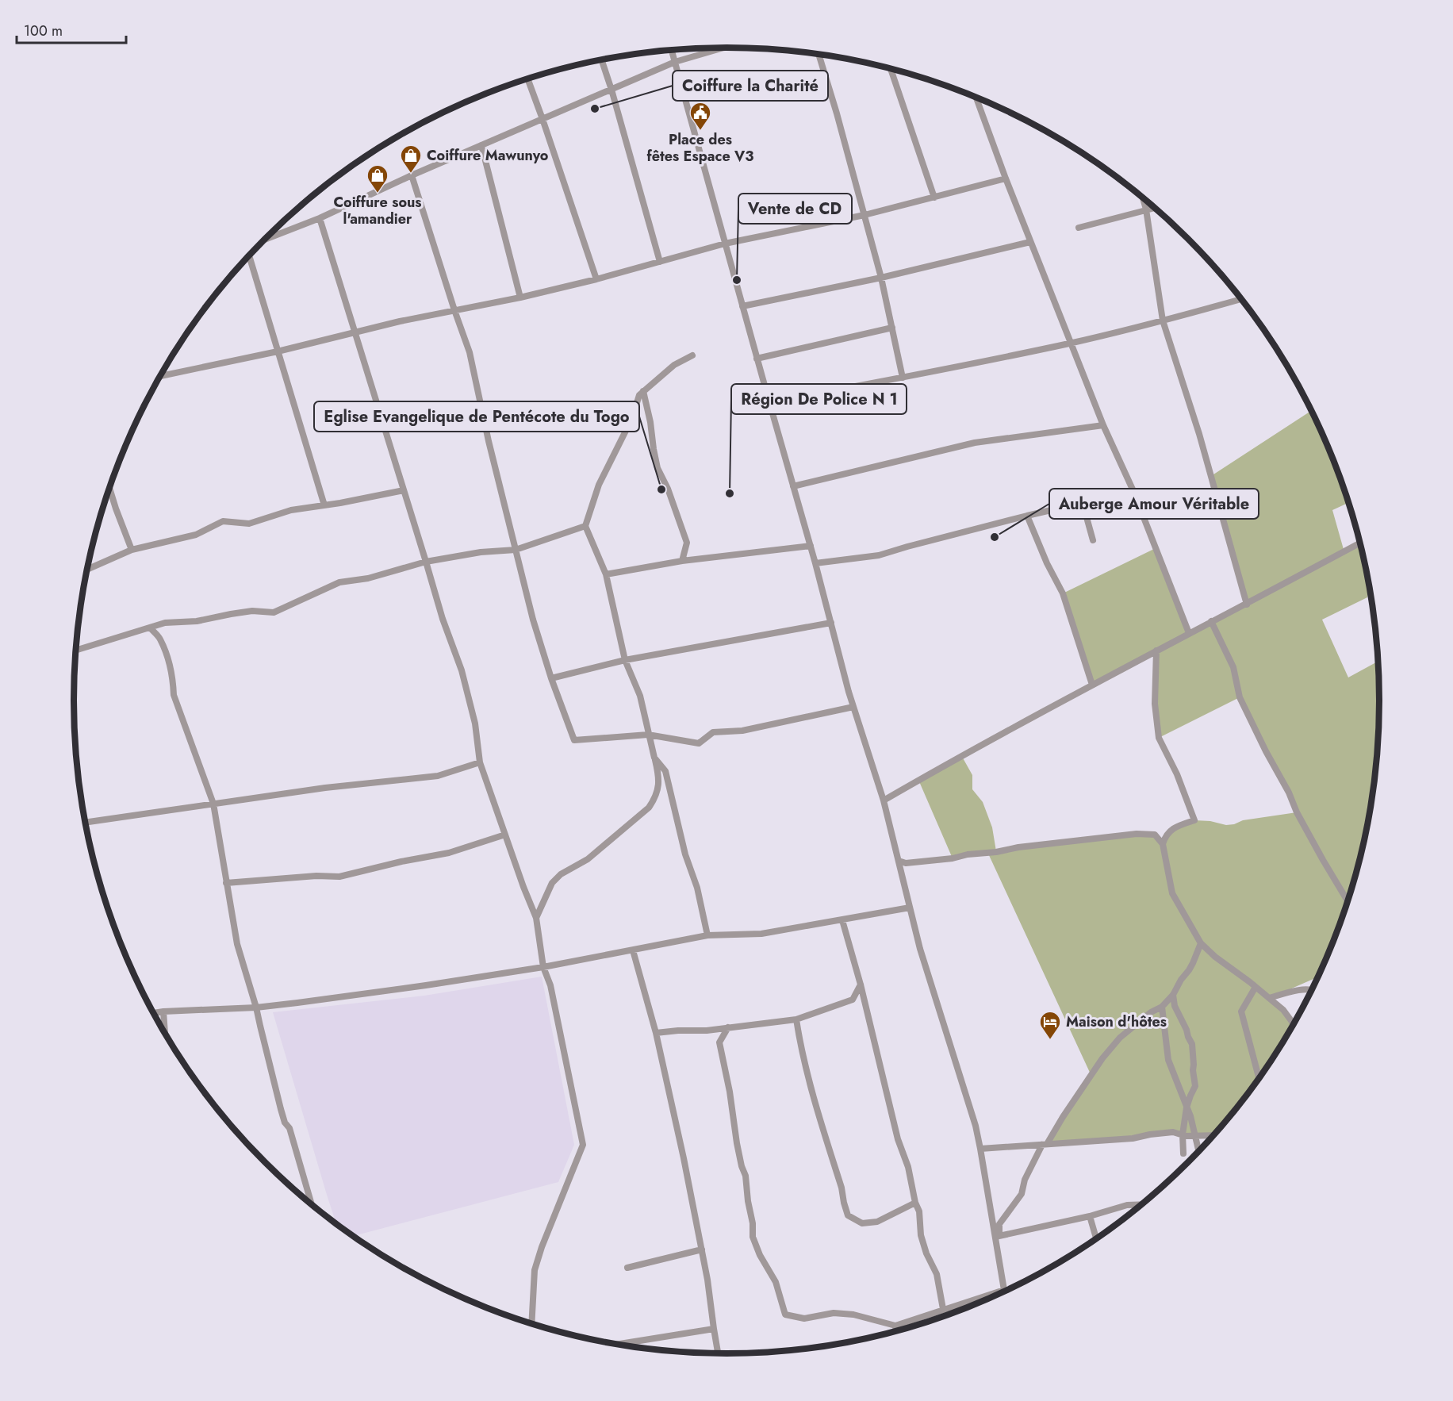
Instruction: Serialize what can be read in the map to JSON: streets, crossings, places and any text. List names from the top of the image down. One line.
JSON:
{"places":{"other":["Coiffure la Charité","Vente de CD","Eglise Evangelique de Pentécote du Togo","Région De Police N 1","Auberge Amour Véritable"],"public building":["Place des fêtes Espace V3"],"shop":["Coiffure Mawunyo","Coiffure sous l'amandier"],"hotel":["Maison d'hôtes"]},"scale_bar":"100 m"}
